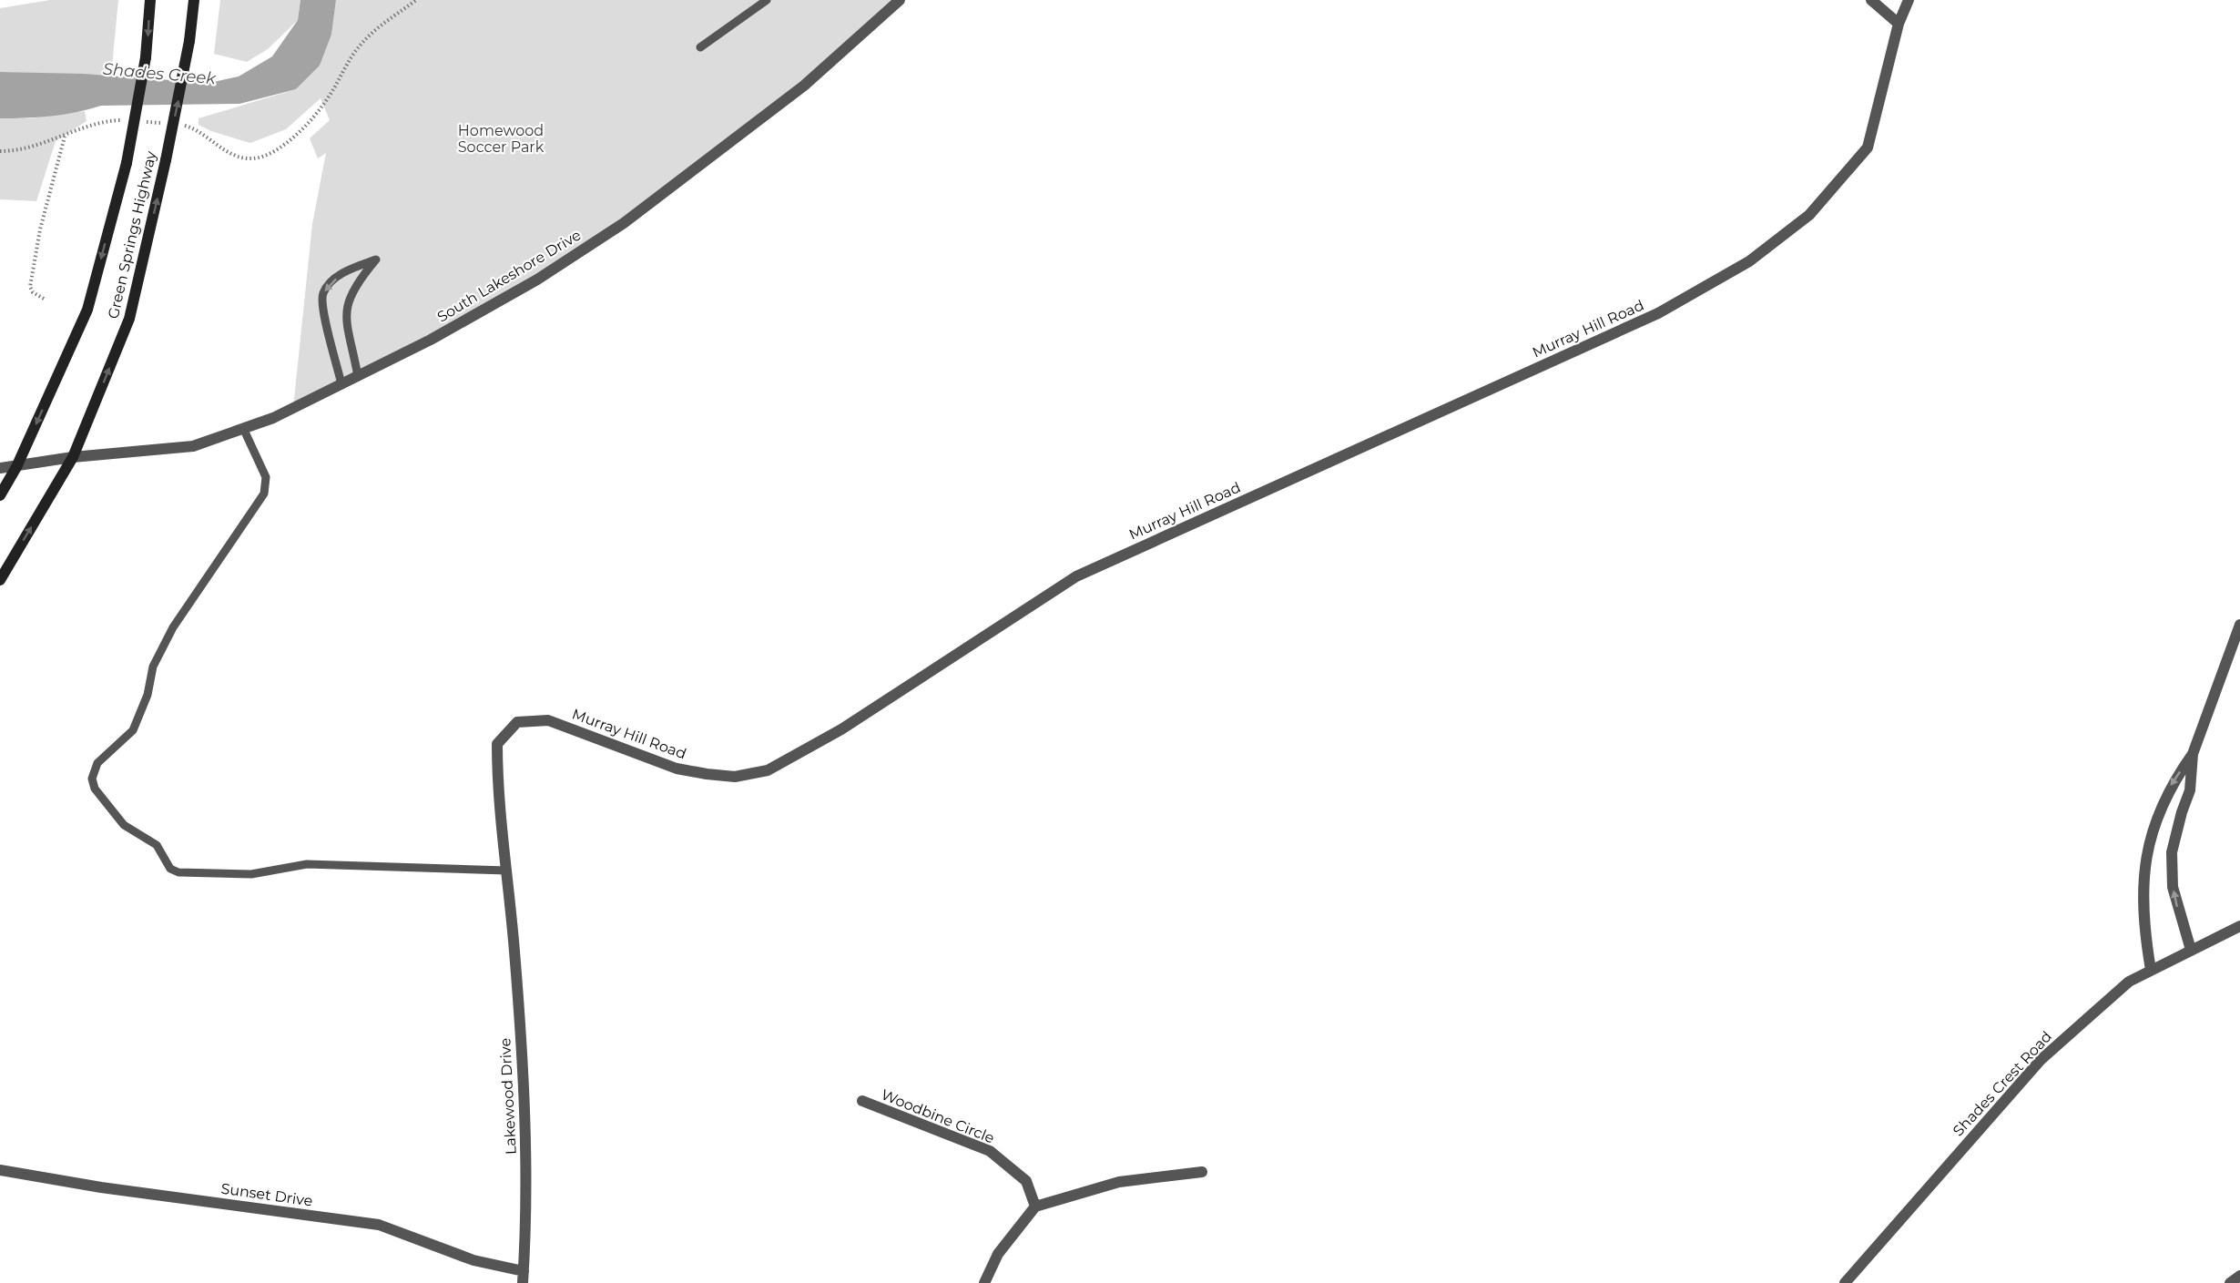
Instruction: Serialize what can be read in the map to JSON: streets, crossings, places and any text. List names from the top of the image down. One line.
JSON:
{"streets":{"main road":["Green Springs Highway"],"street":["South Lakeshore Drive","Murray Hill Road","Shades Crest Road","Lakewood Drive","Woodbine Circle","Sunset Drive"]},"crossings":[["Green Springs Highway","South Lakeshore Drive"],["Murray Hill Road","Lakewood Drive"],["Lakewood Drive","Sunset Drive"]],"water":["Shades Creek"],"parks":["Homewood Soccer Park"]}
